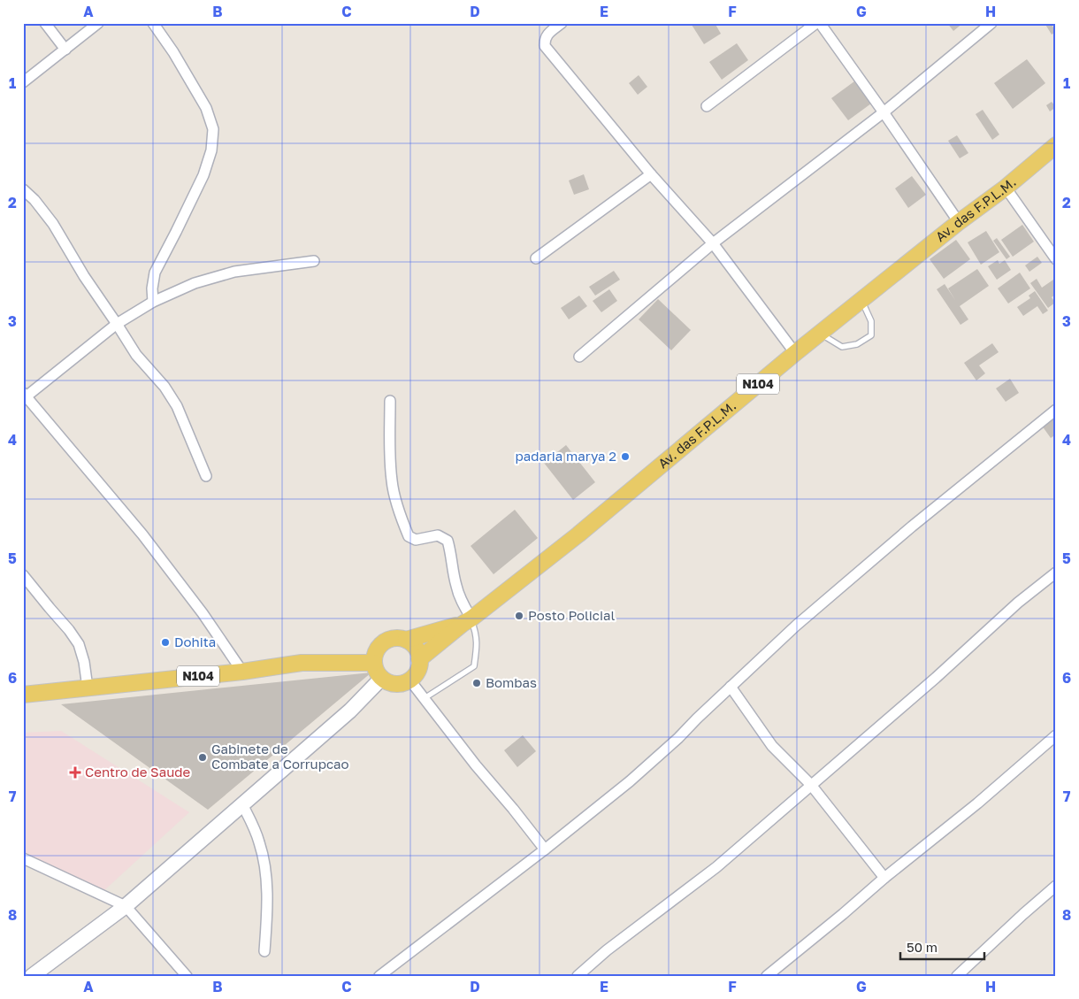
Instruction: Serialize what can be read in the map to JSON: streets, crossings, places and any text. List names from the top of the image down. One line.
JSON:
{"streets":{"main road":["Av. das F.P.L.M.","N104"]},"crossings":[["Av. das F.P.L.M.","N104"]],"places":{"other":["padaria marya 2","Posto Policial","Dohita","Bombas","Gabinete de Combate a Corrupcao"],"health":["Centro de Saude"]},"scale_bar":"50 m","grid":{"columns":["A","B","C","D","E","F","G","H"],"rows":["1","2","3","4","5","6","7","8"]}}
